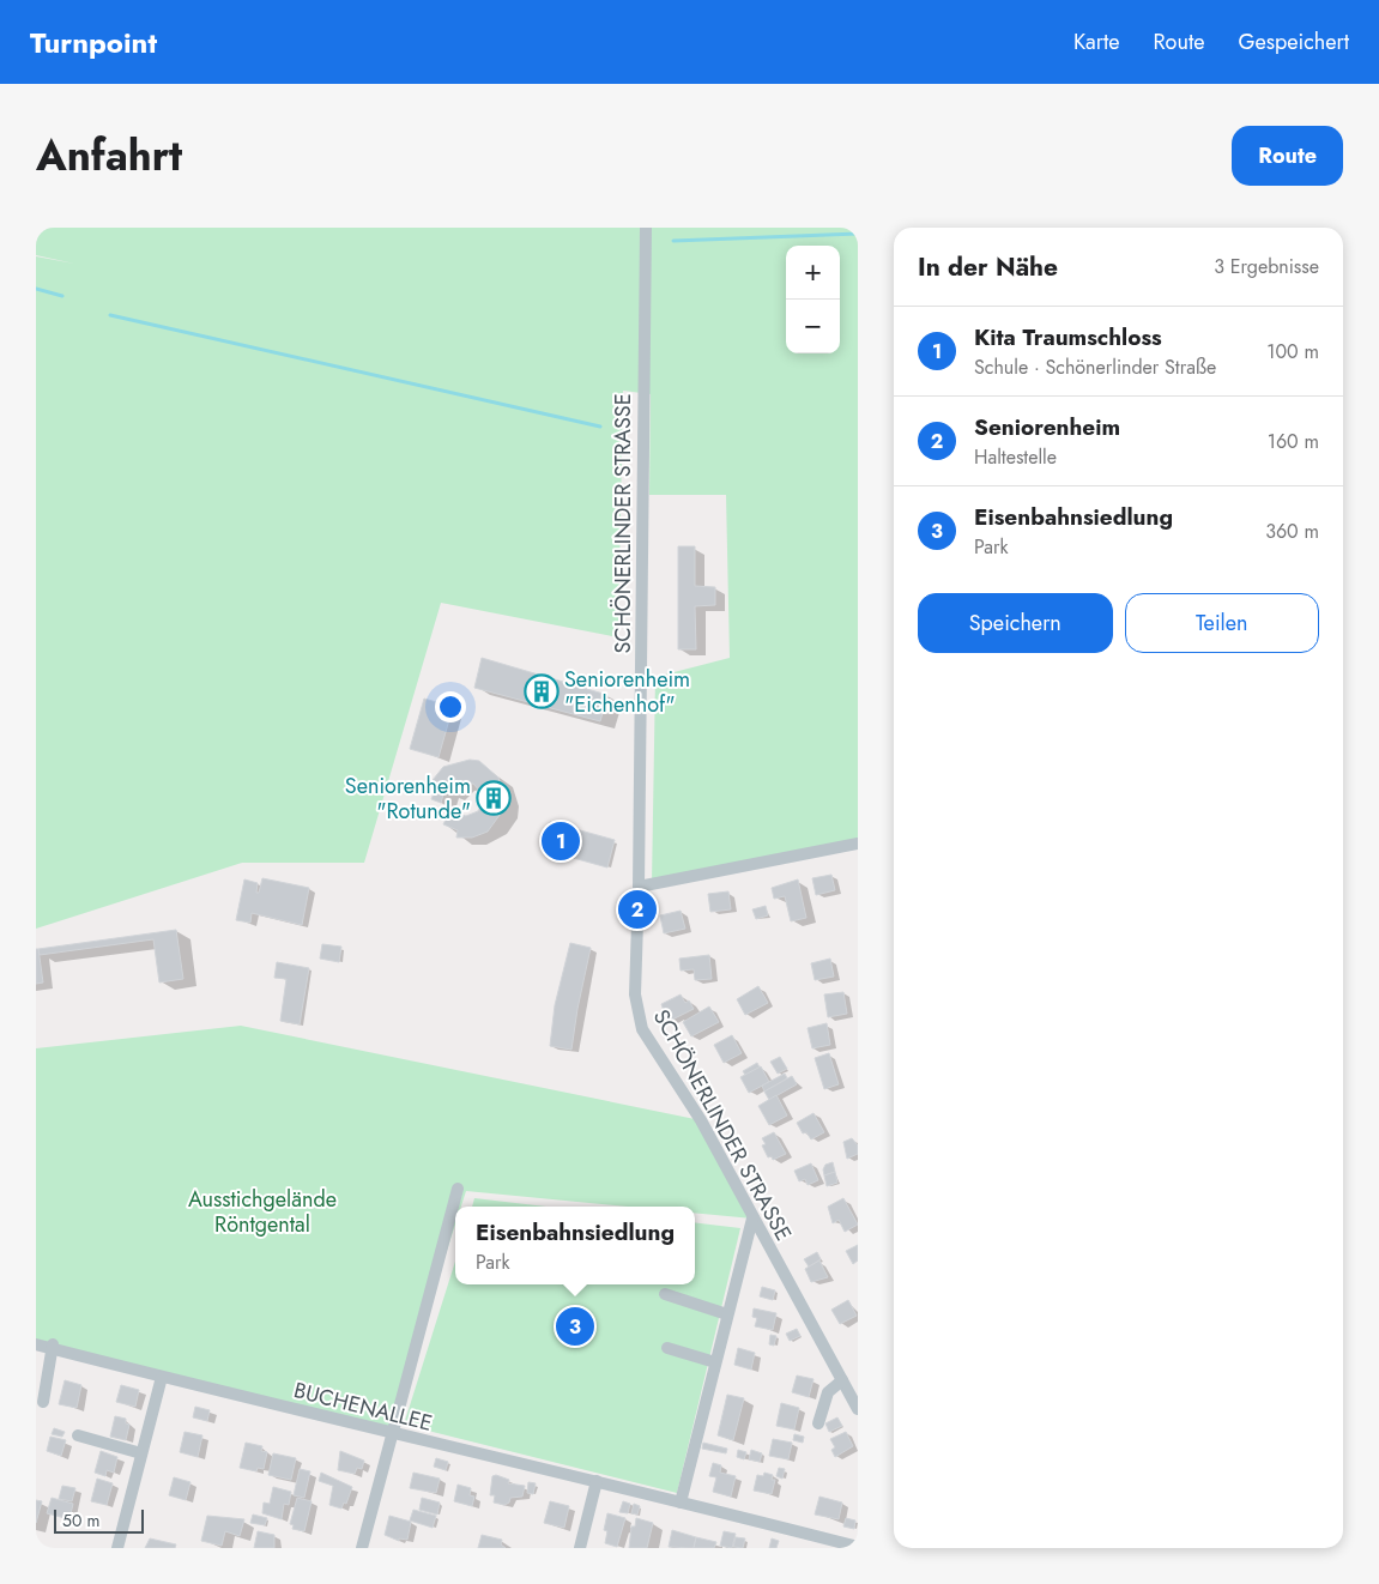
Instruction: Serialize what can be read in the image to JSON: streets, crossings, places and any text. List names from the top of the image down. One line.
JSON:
{"streets":{"street":["SCHÖNERLINDER STRASSE","BUCHENALLEE"]},"parks":["Ausstichgelände Röntgental"],"places":{"building":["Seniorenheim \"Eichenhof\"","Seniorenheim \"Rotunde\""]},"scale_bar":"50 m","page":{"header":"Turnpoint","nav":["Karte","Route","Gespeichert"],"title":"Anfahrt","buttons":["Route",["Speichern","Teilen"]],"heading":["In der Nähe","3 Ergebnisse"],"map_buttons":["+","−"],"list":[{"mark":"1","name":"Kita Traumschloss","note":"Schule · Schönerlinder Straße","value":"100 m"},{"mark":"2","name":"Seniorenheim","note":"Haltestelle","value":"160 m"},{"mark":"3","name":"Eisenbahnsiedlung","note":"Park","value":"360 m"}],"pins":["1","2","3"],"popup":["Eisenbahnsiedlung","Park"],"scale":"50 m"}}
